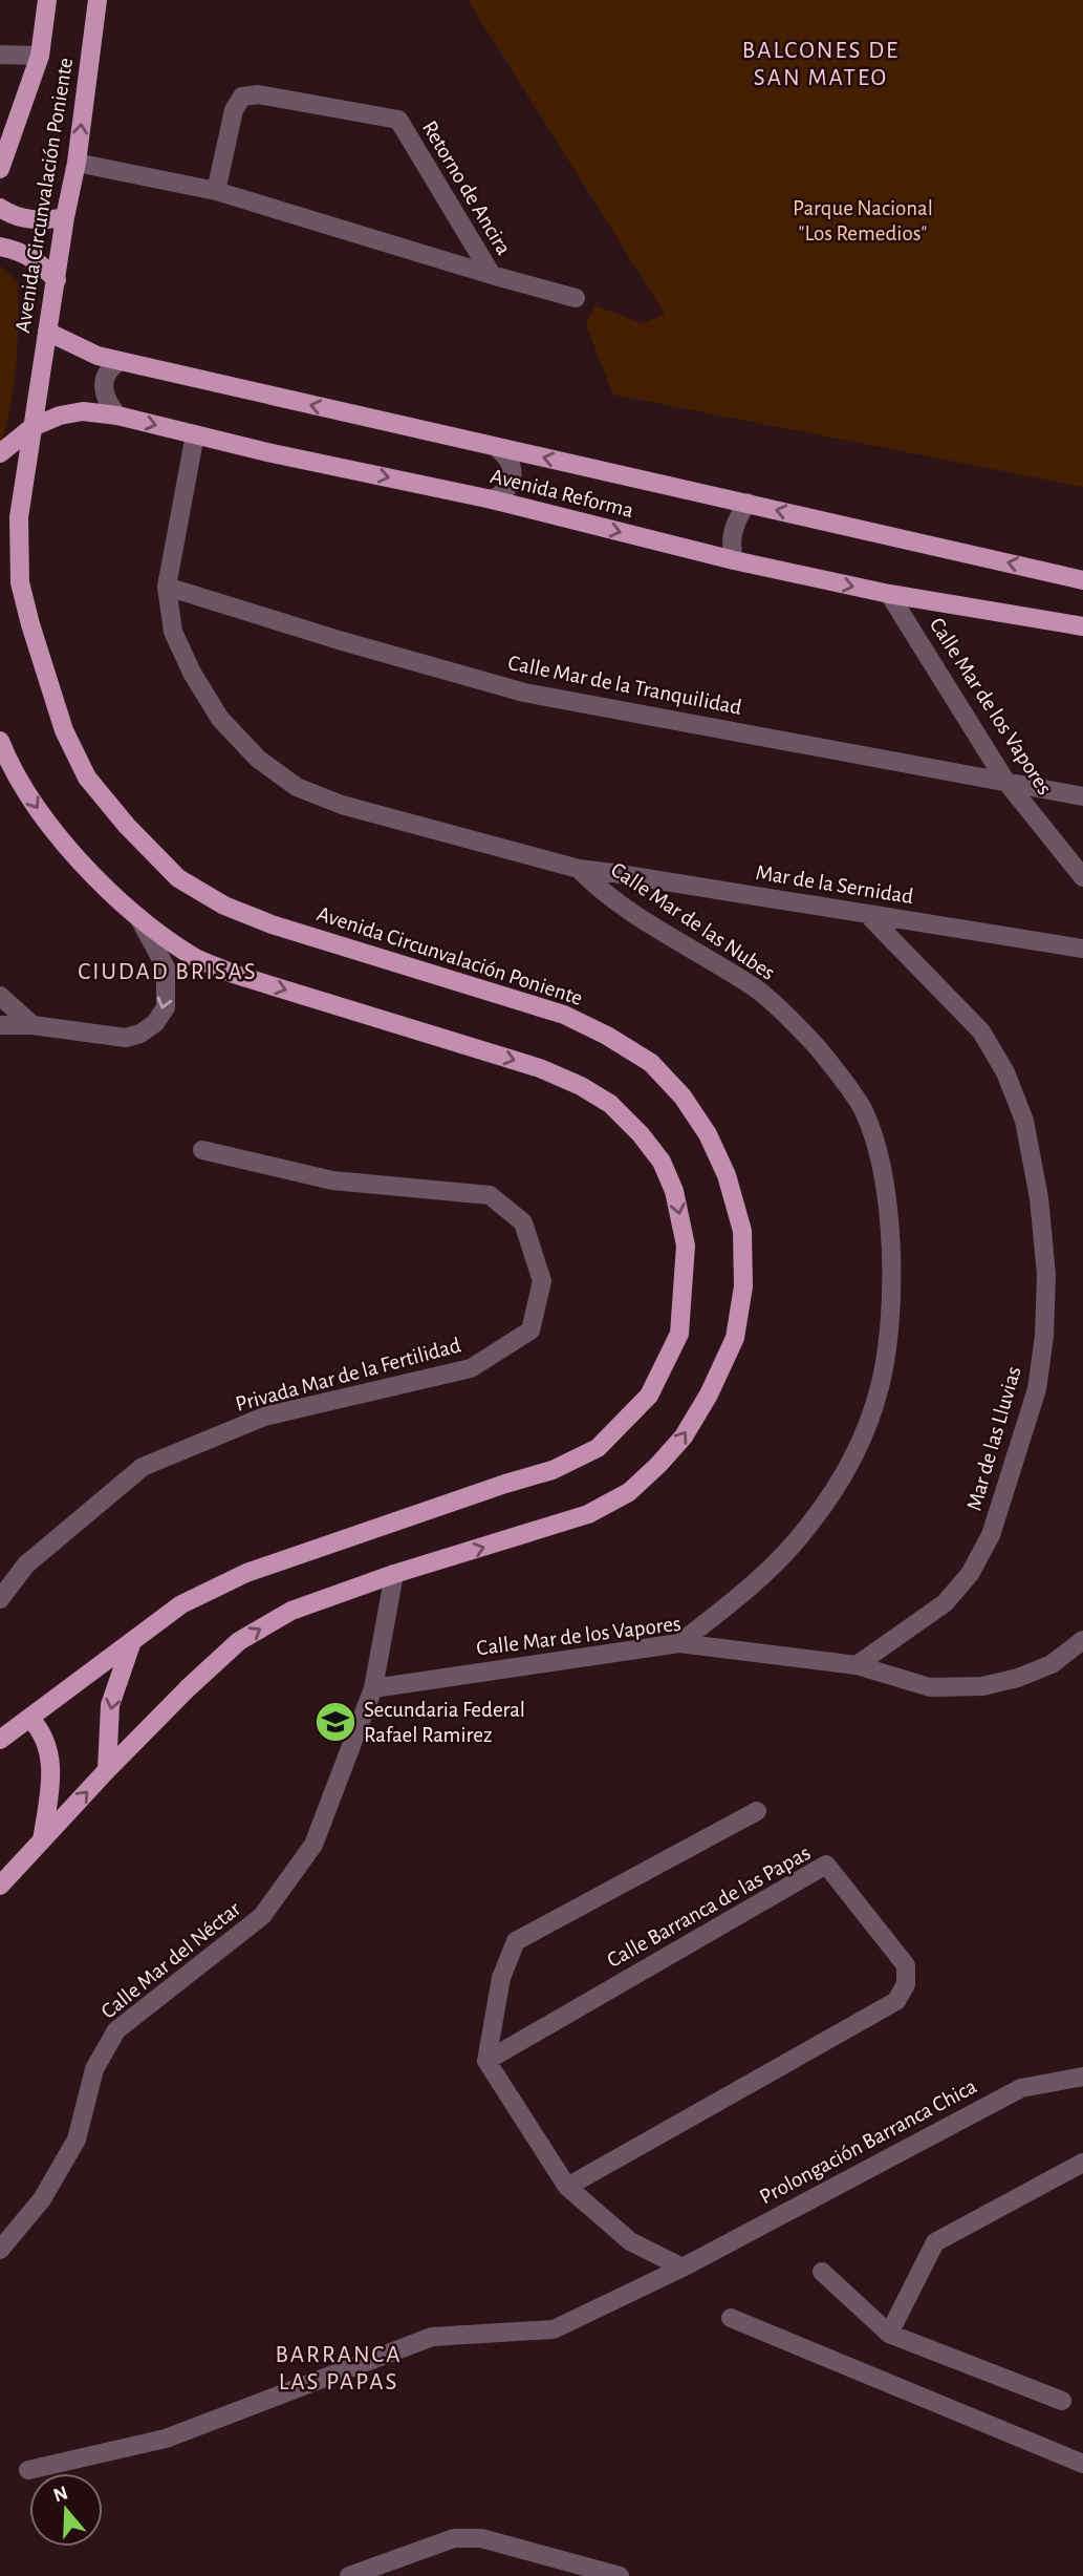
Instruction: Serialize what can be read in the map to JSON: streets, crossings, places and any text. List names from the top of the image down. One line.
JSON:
{"streets":{"main road":["Avenida Circunvalación Poniente","Avenida Reforma"],"street":["Retorno de Ancira","Calle Mar de la Tranquilidad","Calle Mar de los Vapores","Mar de la Sernidad","Calle Mar de las Nubes","Privada Mar de la Fertilidad","Mar de las Lluvias","Calle Barranca de las Papas","Calle Mar del Néctar","Prolongación Barranca Chica"]},"crossings":[["Retorno de Ancira","Avenida Circunvalación Poniente"],["Avenida Circunvalación Poniente","Avenida Reforma"],["Avenida Circunvalación Poniente","Calle Mar del Néctar"],["Avenida Reforma","Calle Mar de los Vapores"],["Avenida Reforma","Calle Mar de las Nubes"],["Calle Mar de la Tranquilidad","Calle Mar de los Vapores"],["Calle Mar de la Tranquilidad","Calle Mar de las Nubes"],["Calle Mar de los Vapores","Calle Mar de las Nubes"],["Calle Mar de los Vapores","Mar de las Lluvias"],["Calle Mar de los Vapores","Calle Mar del Néctar"],["Mar de la Sernidad","Calle Mar de las Nubes"],["Mar de la Sernidad","Mar de las Lluvias"]],"districts":["BALCONES DE SAN MATEO","CIUDAD BRISAS","BARRANCA LAS PAPAS"],"parks":["Parque Nacional \"Los Remedios\""],"places":{"school or university":["Secundaria Federal Rafael Ramirez"]},"north":"top"}
